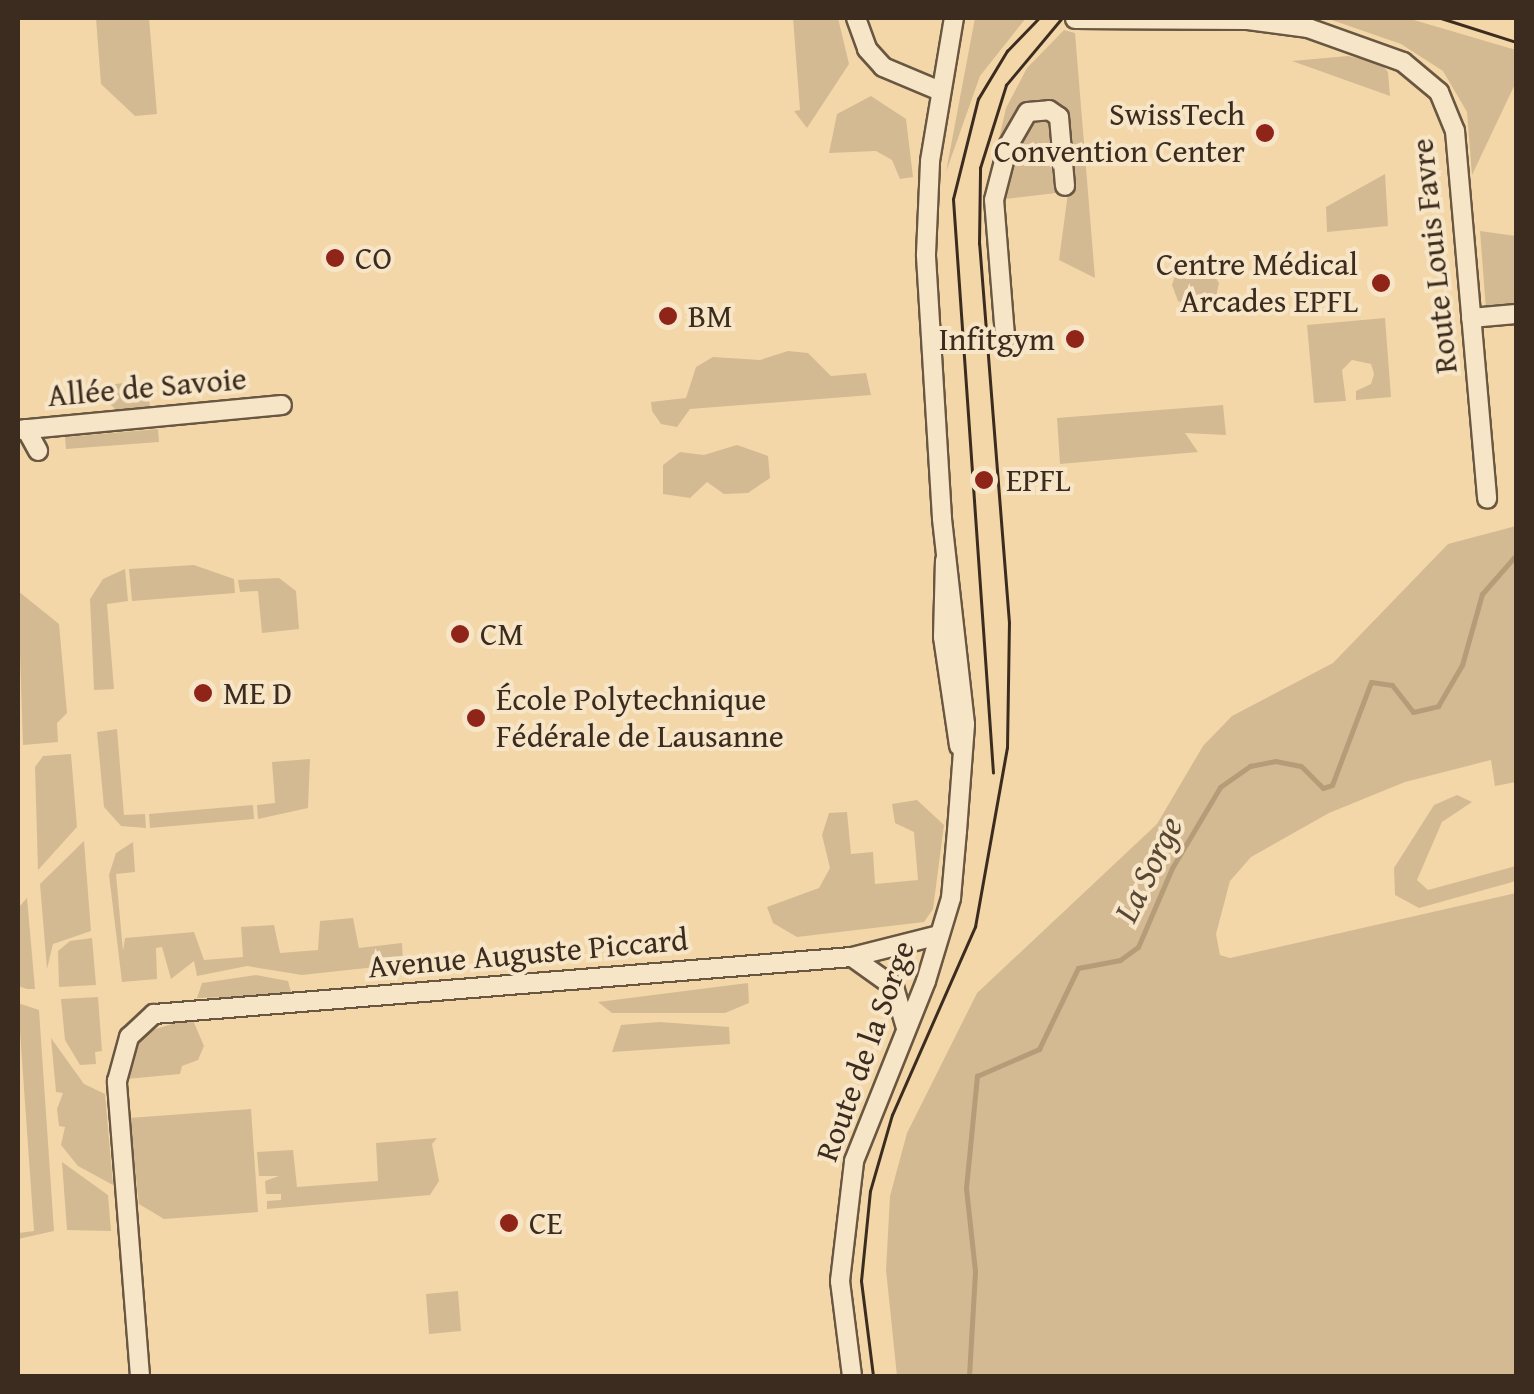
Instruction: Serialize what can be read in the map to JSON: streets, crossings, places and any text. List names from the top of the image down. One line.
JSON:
{"streets":{"street":["Route Louis Favre","Allée de Savoie","Avenue Auguste Piccard","Route de la Sorge"]},"crossings":[["Avenue Auguste Piccard","Route de la Sorge"]],"water":["La Sorge"],"places":["SwissTech Convention Center","CO","Centre Médical Arcades EPFL","BM","Infitgym","EPFL","CM","ME D","École Polytechnique Fédérale de Lausanne","CE"]}
